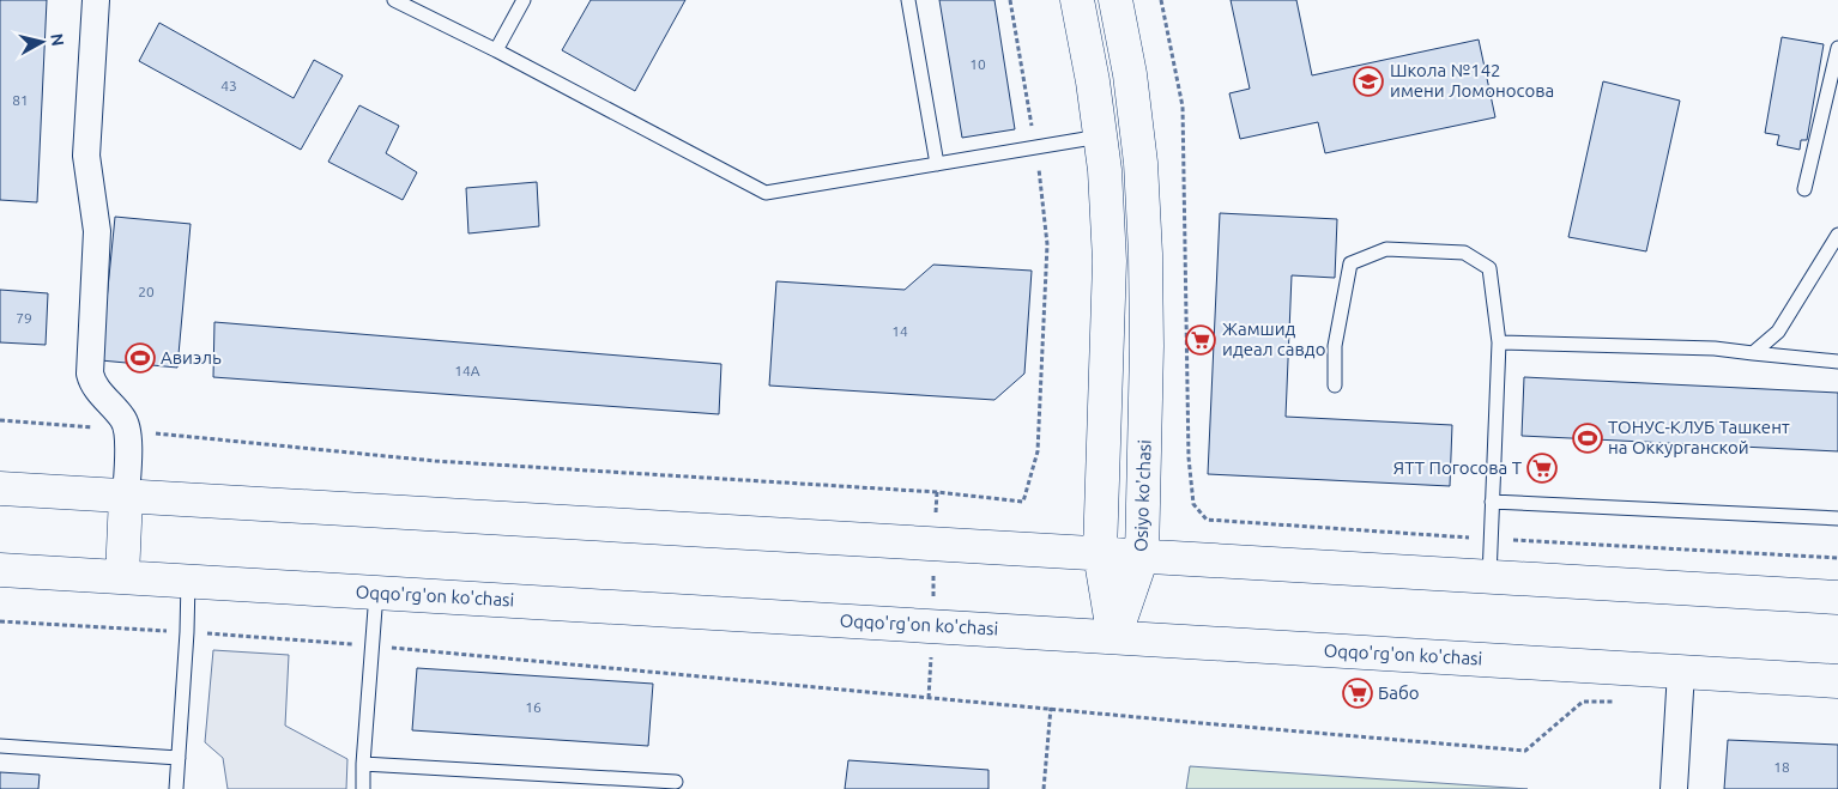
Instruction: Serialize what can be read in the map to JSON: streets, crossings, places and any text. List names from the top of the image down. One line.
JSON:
{"streets":{"main road":["Osiyo ko'chasi","Oqqo'rg'on ko'chasi"]},"crossings":[["Osiyo ko'chasi","Oqqo'rg'on ko'chasi"]],"places":{"school or university":["Школа №142 имени Ломоносова"],"supermarket":["Жамшид идеал савдо","ЯТТ Погосова Т","Бабо"],"sports":["Авиэль","ТОНУС-КЛУБ Ташкент на Оккурганской"]},"house_numbers":["10","43","81","20","79","14","14A","16","18"],"north":"right"}
